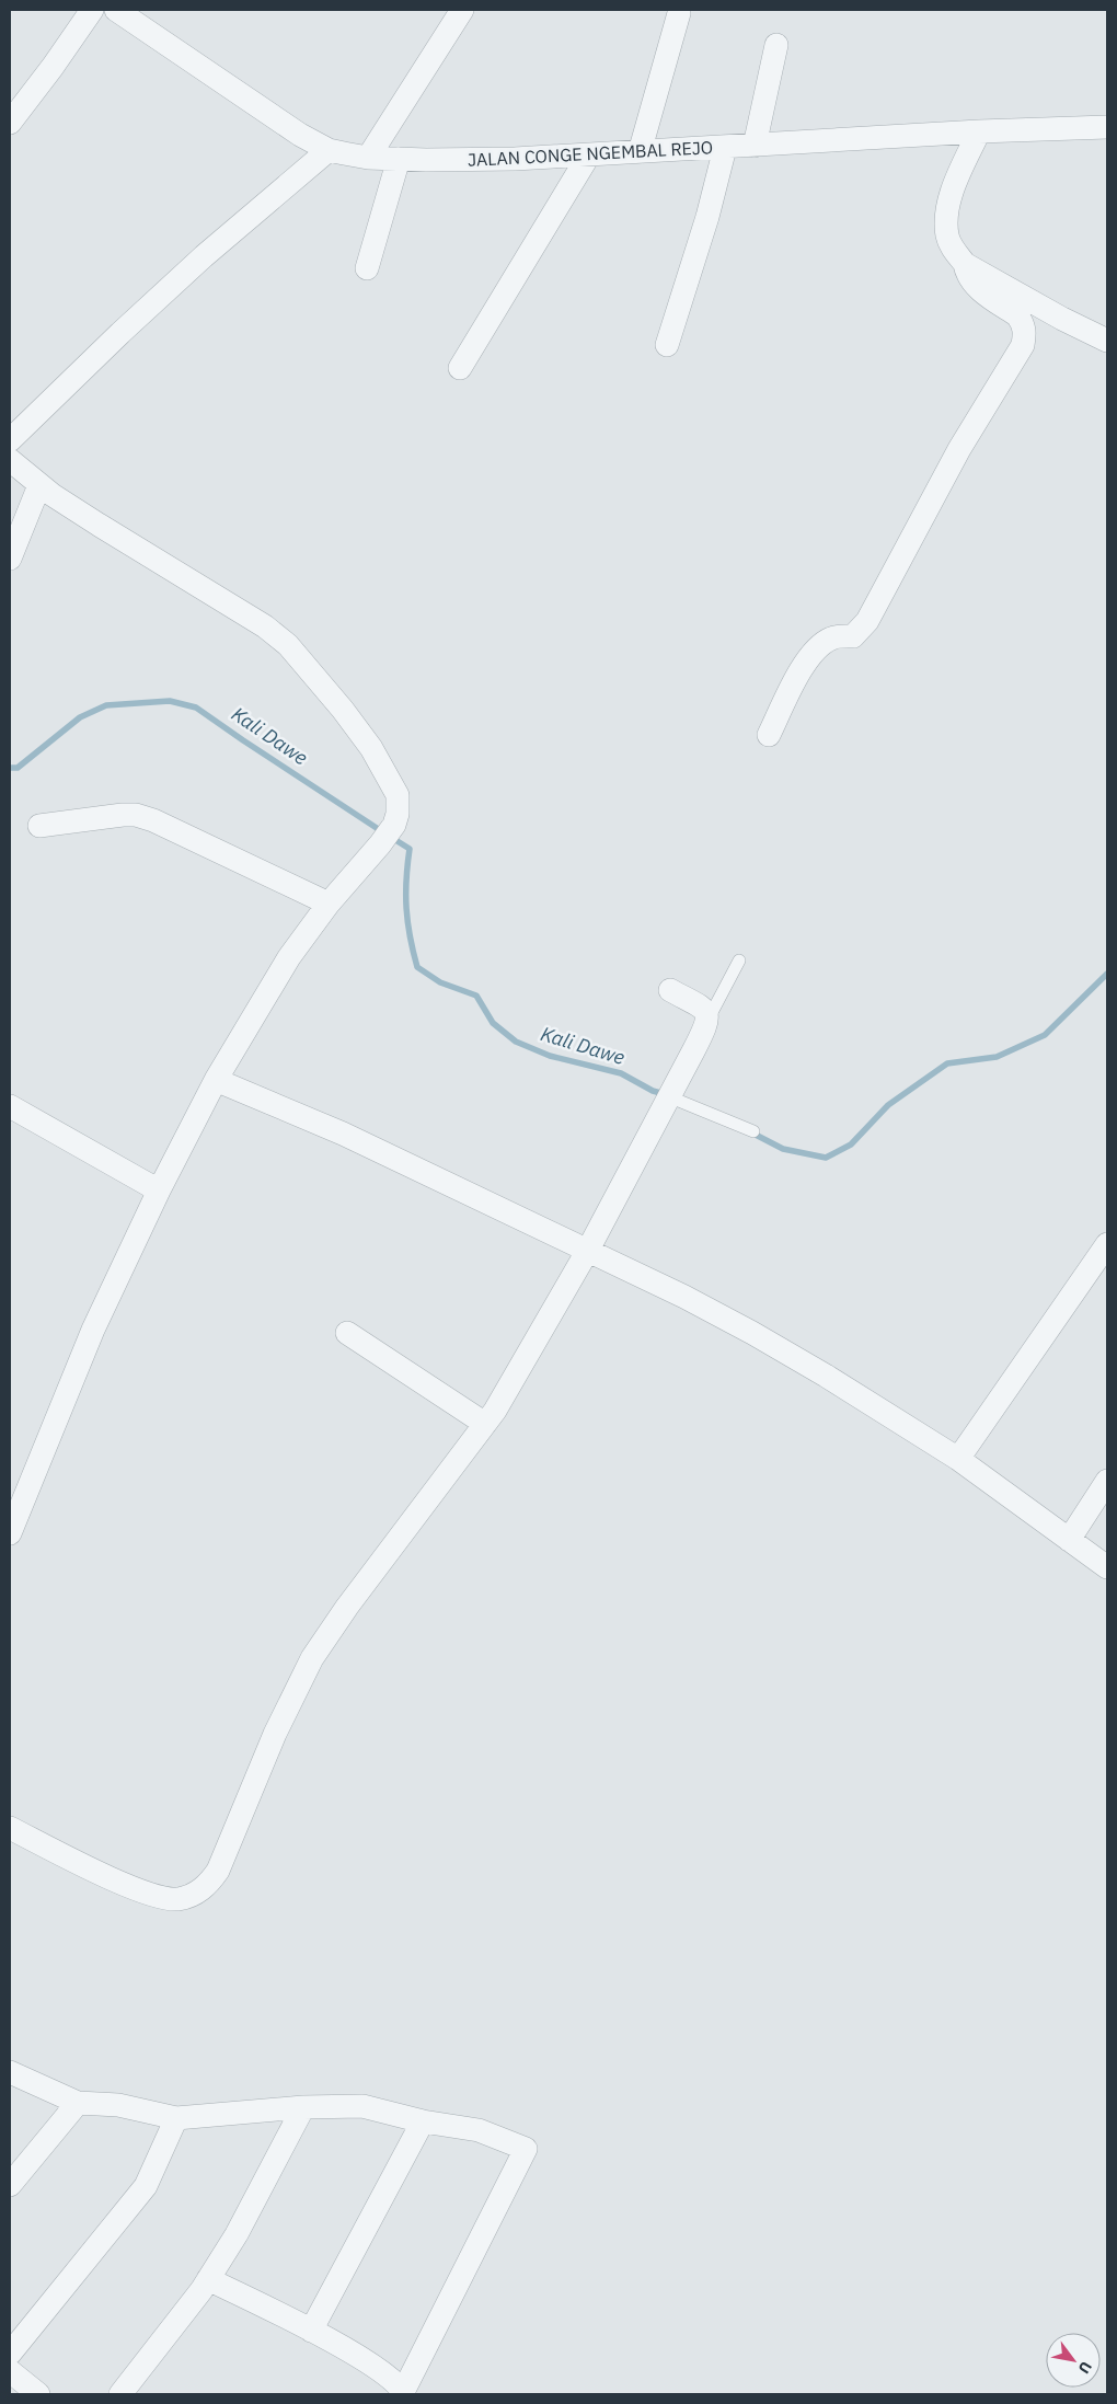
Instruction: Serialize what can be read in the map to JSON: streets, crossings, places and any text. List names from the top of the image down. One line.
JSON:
{"streets":{"street":["JALAN CONGE NGEMBAL REJO"]},"water":["Kali Dawe"],"north":"bottom right"}
